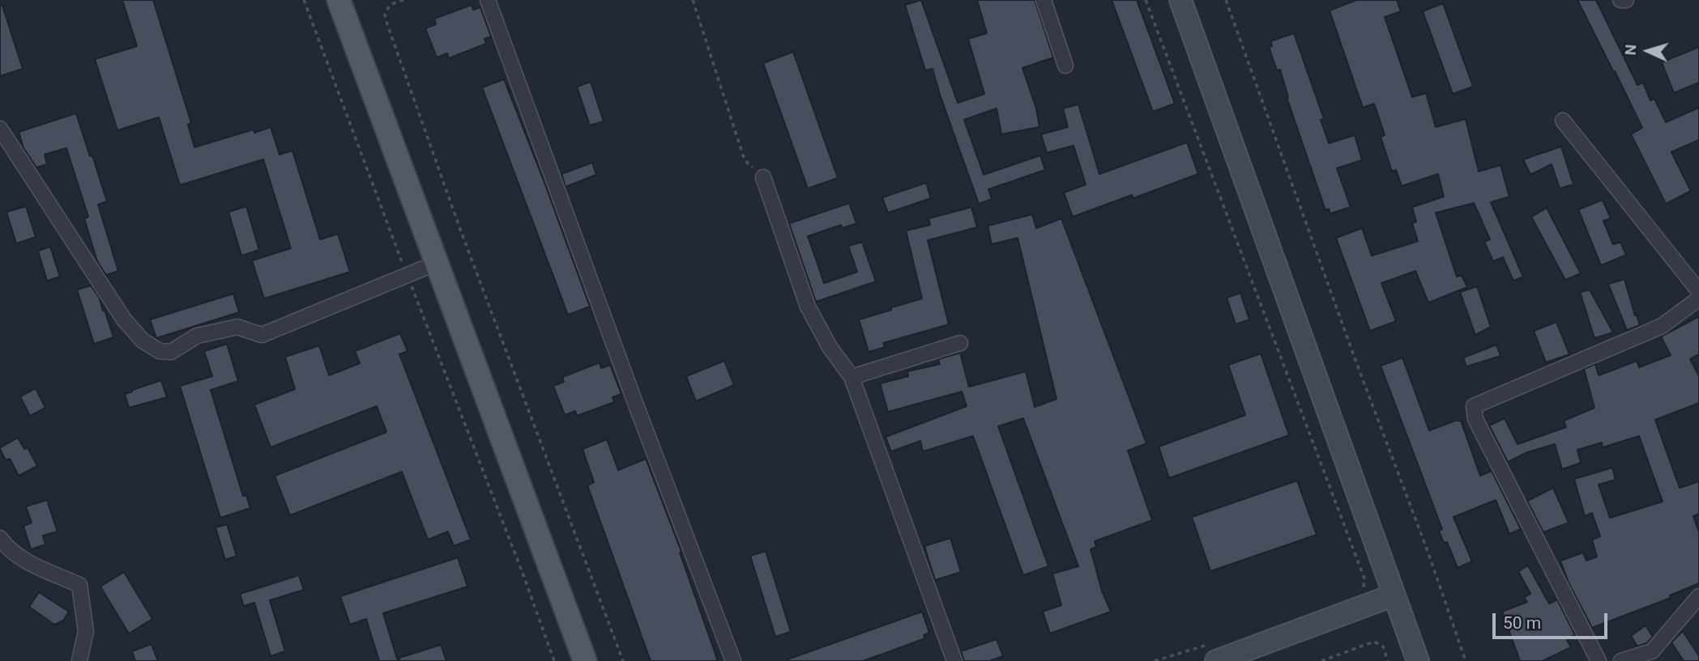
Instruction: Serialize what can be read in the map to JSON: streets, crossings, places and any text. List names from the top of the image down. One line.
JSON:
{"scale_bar":"50 m","north":"left"}
